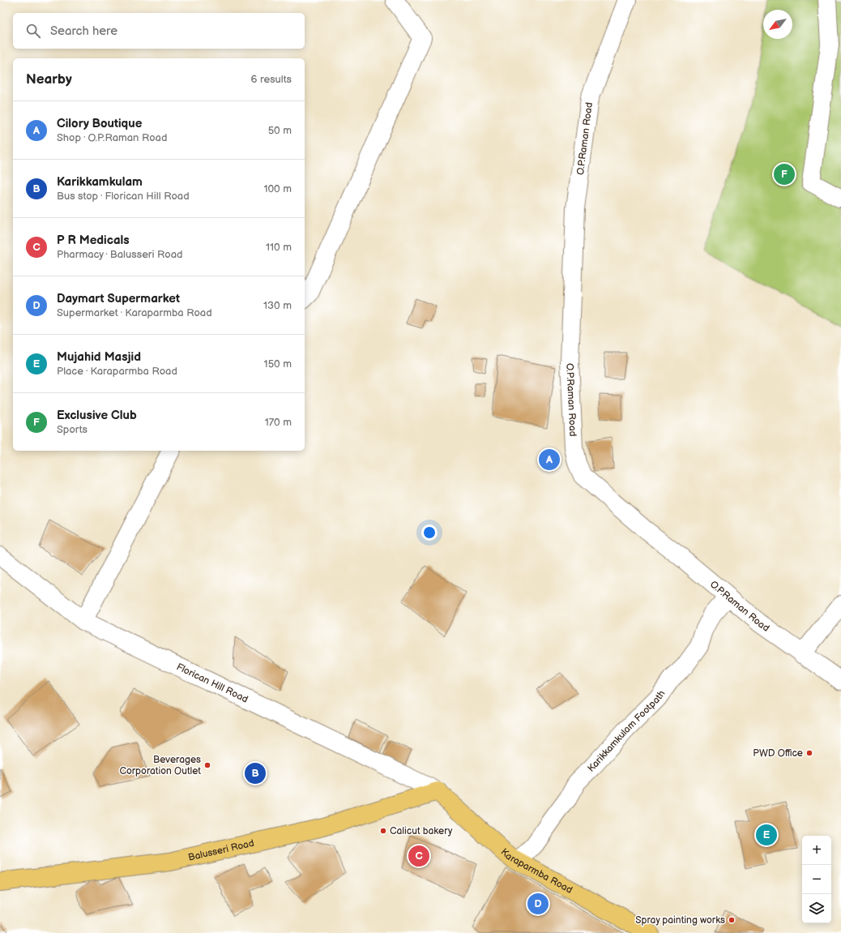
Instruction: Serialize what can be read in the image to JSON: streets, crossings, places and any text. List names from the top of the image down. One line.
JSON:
{"streets":{"main road":["Balusseri Road","Karaparmba Road"],"street":["O.P.Raman Road","Florican Hill Road","Karikkamkulam Footpath"]},"crossings":[["O.P.Raman Road","Karikkamkulam Footpath"],["Florican Hill Road","Balusseri Road"],["Florican Hill Road","Karaparmba Road"],["Karikkamkulam Footpath","Karaparmba Road"],["Balusseri Road","Karaparmba Road"]],"places":["PWD Office","Beverages Corporation Outlet","Calicut bakery","Spray painting works"],"north":"bottom left","page":{"search":"Search here","heading":["Nearby","6 results"],"list":[{"mark":"A","name":"Cilory Boutique","note":"Shop · O.P.Raman Road","value":"50 m"},{"mark":"B","name":"Karikkamkulam","note":"Bus stop · Florican Hill Road","value":"100 m"},{"mark":"C","name":"P R Medicals","note":"Pharmacy · Balusseri Road","value":"110 m"},{"mark":"D","name":"Daymart Supermarket","note":"Supermarket · Karaparmba Road","value":"130 m"},{"mark":"E","name":"Mujahid Masjid","note":"Place · Karaparmba Road","value":"150 m"},{"mark":"F","name":"Exclusive Club","note":"Sports","value":"170 m"}],"pins":["F","A","B","E","C","D"],"map_buttons":["+","−"]}}
